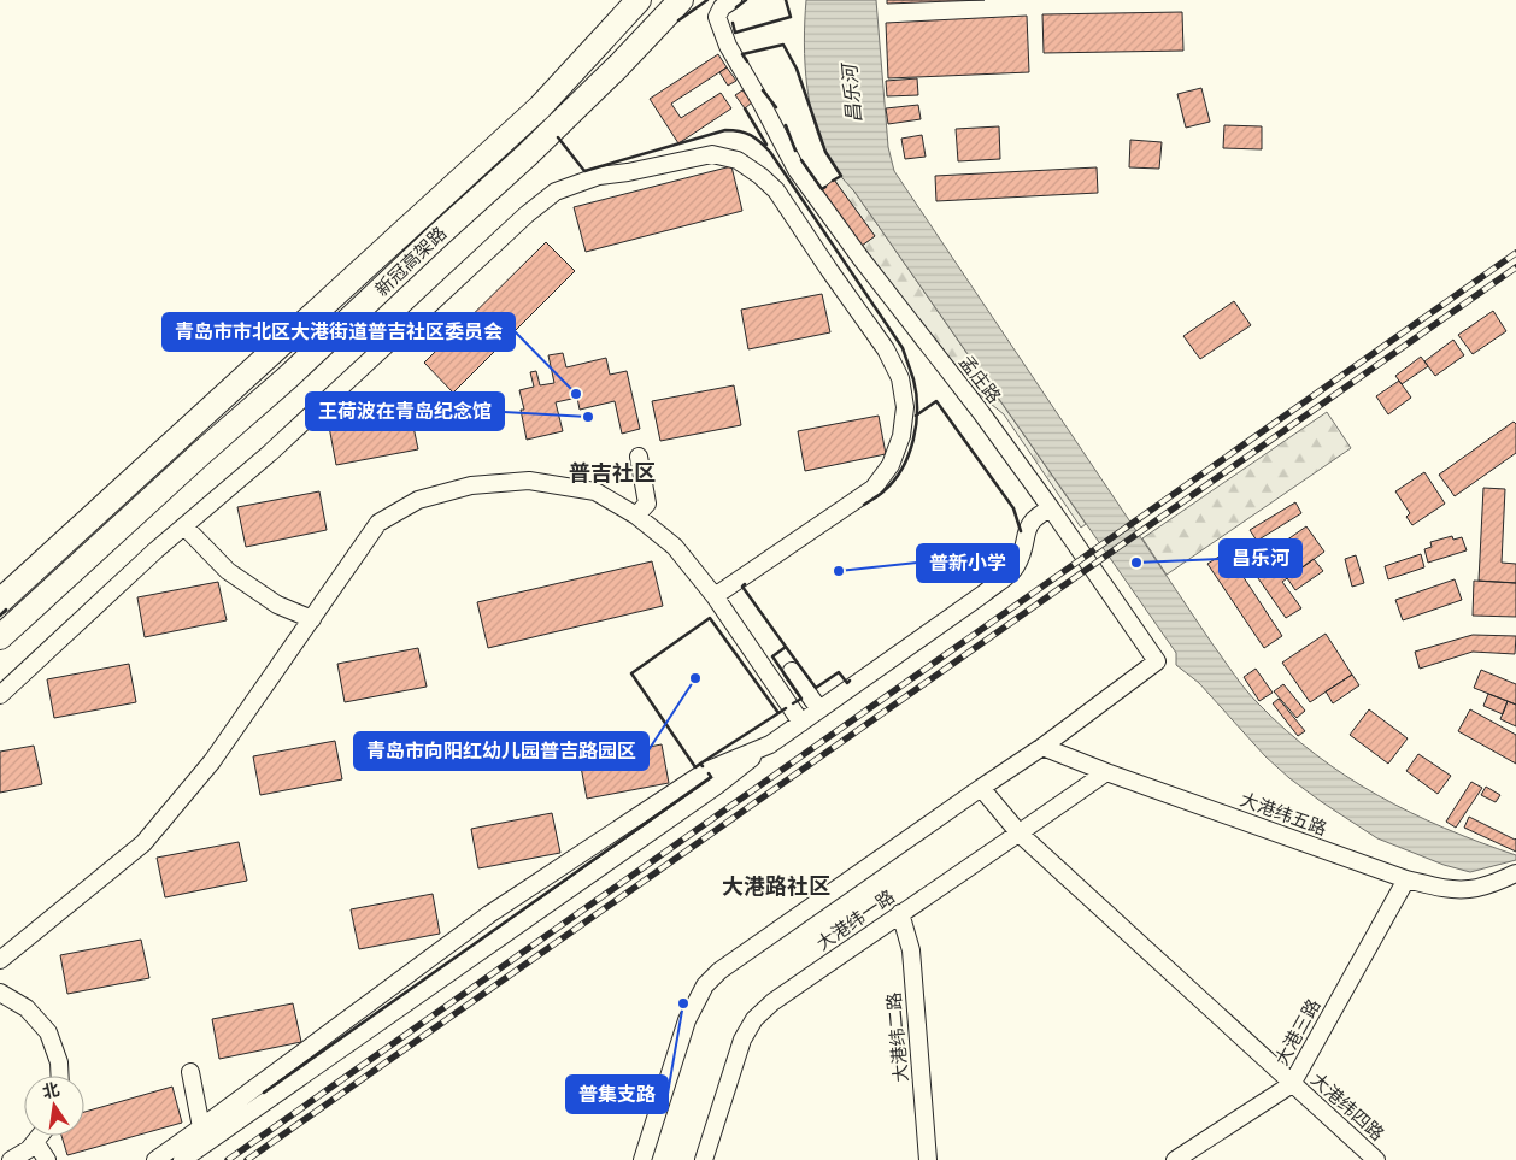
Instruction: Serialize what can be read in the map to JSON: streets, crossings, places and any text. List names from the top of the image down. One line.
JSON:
{"streets":{"highway":["新冠高架路"],"street":["孟庄路","大港纬五路","大港纬一路","大港三路","大港纬二路","大港纬四路"]},"crossings":[["孟庄路","大港纬五路"],["大港纬五路","大港纬一路"],["大港纬五路","大港三路"],["大港纬一路","大港纬二路"],["大港纬一路","大港纬四路"],["大港三路","大港纬四路"]],"districts":["普吉社区","大港路社区"],"water":["昌乐河"],"places":["青岛市市北区大港街道普吉社区委员会","王荷波在青岛纪念馆","昌乐河","普新小学","青岛市向阳红幼儿园普吉路园区","普集支路"],"north":"top"}
